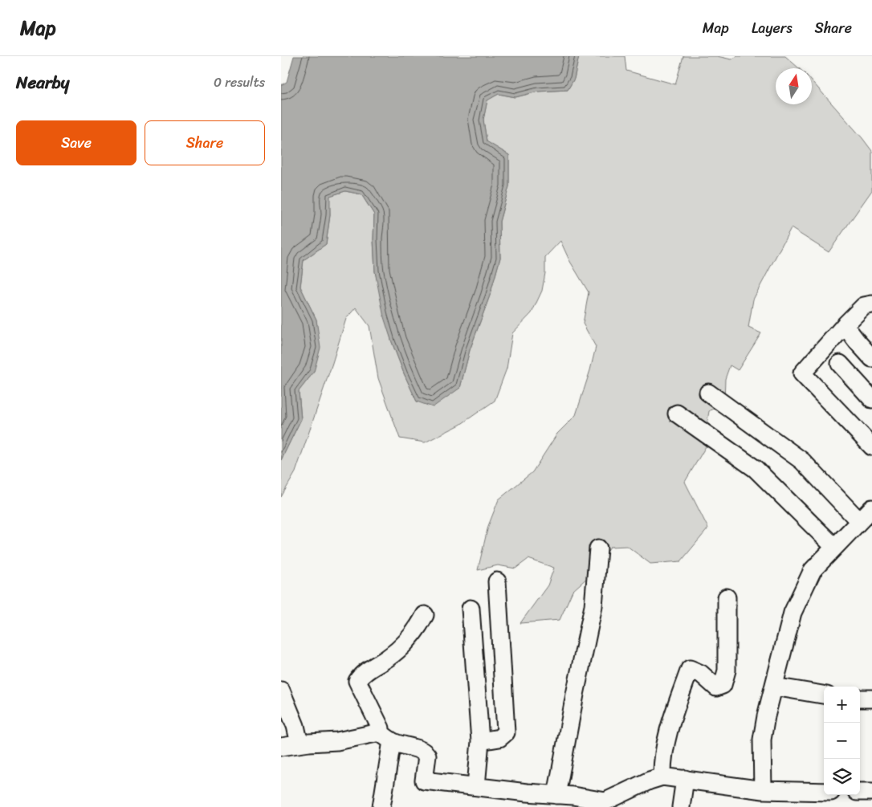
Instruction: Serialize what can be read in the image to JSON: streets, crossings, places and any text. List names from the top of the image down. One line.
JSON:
{"north":"top","page":{"header":"Map","nav":["Map","Layers","Share"],"heading":["Nearby","0 results"],"buttons":["Save","Share"],"map_buttons":["+","−"]}}
